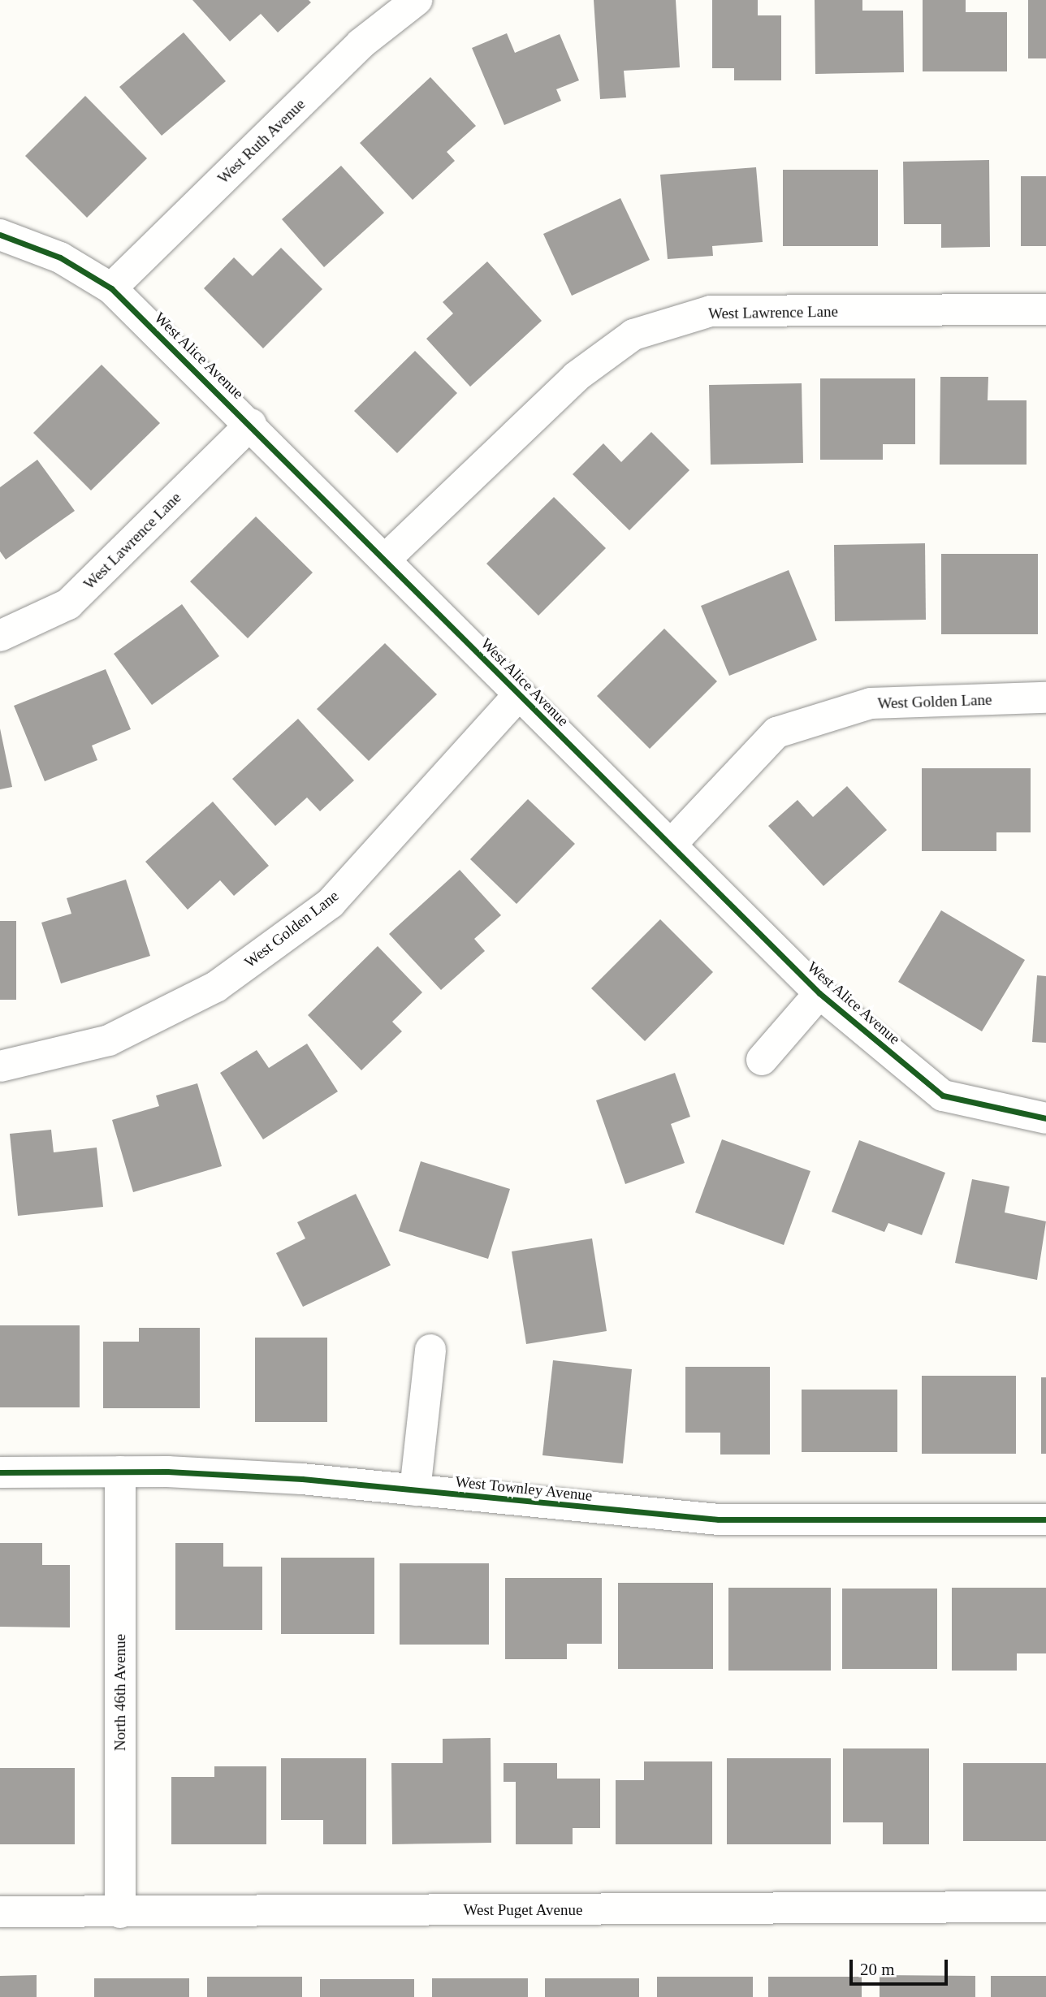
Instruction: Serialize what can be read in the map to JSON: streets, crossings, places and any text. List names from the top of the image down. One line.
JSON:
{"streets":{"street":["West Ruth Avenue","West Lawrence Lane","West Alice Avenue","West Golden Lane","West Townley Avenue","North 46th Avenue","West Puget Avenue"]},"crossings":[["West Ruth Avenue","West Alice Avenue"],["West Lawrence Lane","West Alice Avenue"],["West Alice Avenue","West Golden Lane"],["West Townley Avenue","North 46th Avenue"],["North 46th Avenue","West Puget Avenue"]],"scale_bar":"20 m"}
